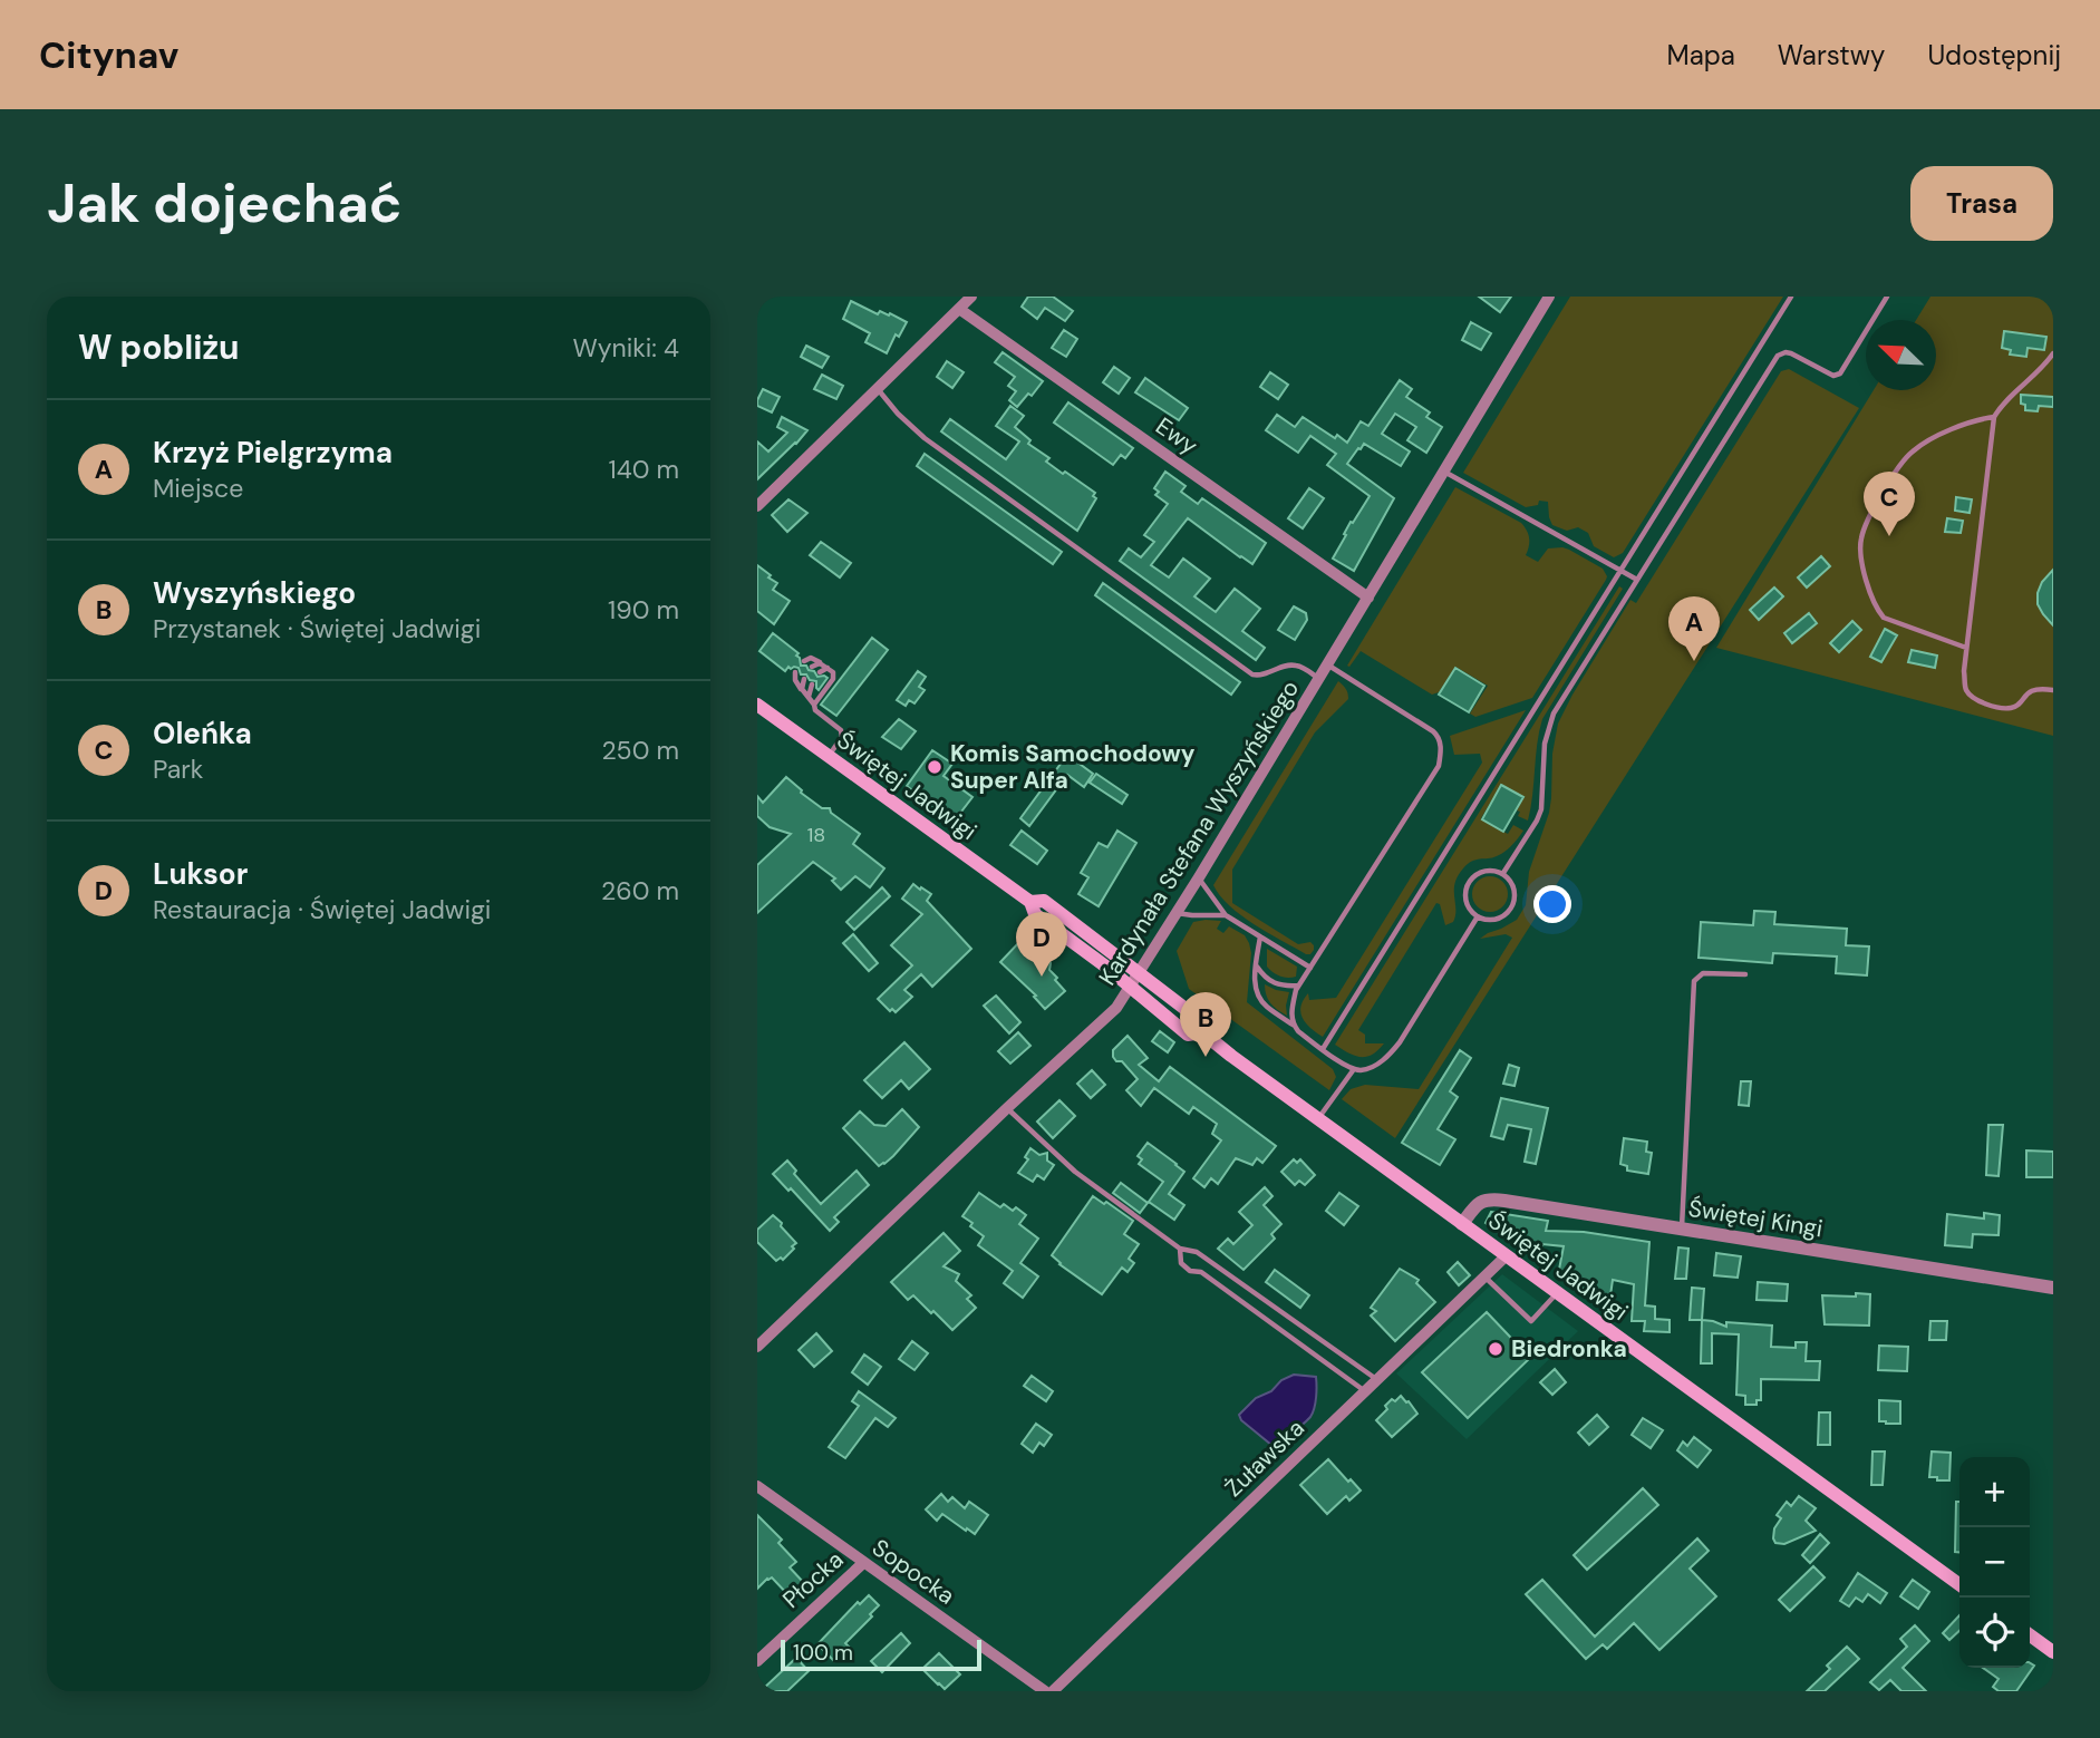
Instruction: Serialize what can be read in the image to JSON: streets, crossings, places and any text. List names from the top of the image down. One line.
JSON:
{"streets":{"main road":["Świętej Jadwigi"],"street":["Ewy","Kardynała Stefana Wyszyńskiego","Świętej Kingi","Żuławska","Sopocka","Płocka"]},"crossings":[["Ewy","Kardynała Stefana Wyszyńskiego"],["Świętej Jadwigi","Kardynała Stefana Wyszyńskiego"],["Świętej Jadwigi","Świętej Kingi"],["Świętej Jadwigi","Żuławska"],["Sopocka","Płocka"]],"places":["Komis Samochodowy Super Alfa","Biedronka"],"house_numbers":["18"],"scale_bar":"100 m","north":"top left","page":{"header":"Citynav","nav":["Mapa","Warstwy","Udostępnij"],"buttons":"Trasa","title":"Jak dojechać","heading":["W pobliżu","Wyniki: 4"],"list":[{"mark":"A","name":"Krzyż Pielgrzyma","note":"Miejsce","value":"140 m"},{"mark":"B","name":"Wyszyńskiego","note":"Przystanek · Świętej Jadwigi","value":"190 m"},{"mark":"C","name":"Oleńka","note":"Park","value":"250 m"},{"mark":"D","name":"Luksor","note":"Restauracja · Świętej Jadwigi","value":"260 m"}],"pins":["C","A","D","B"],"map_buttons":["+","−"],"scale":"100 m"}}
